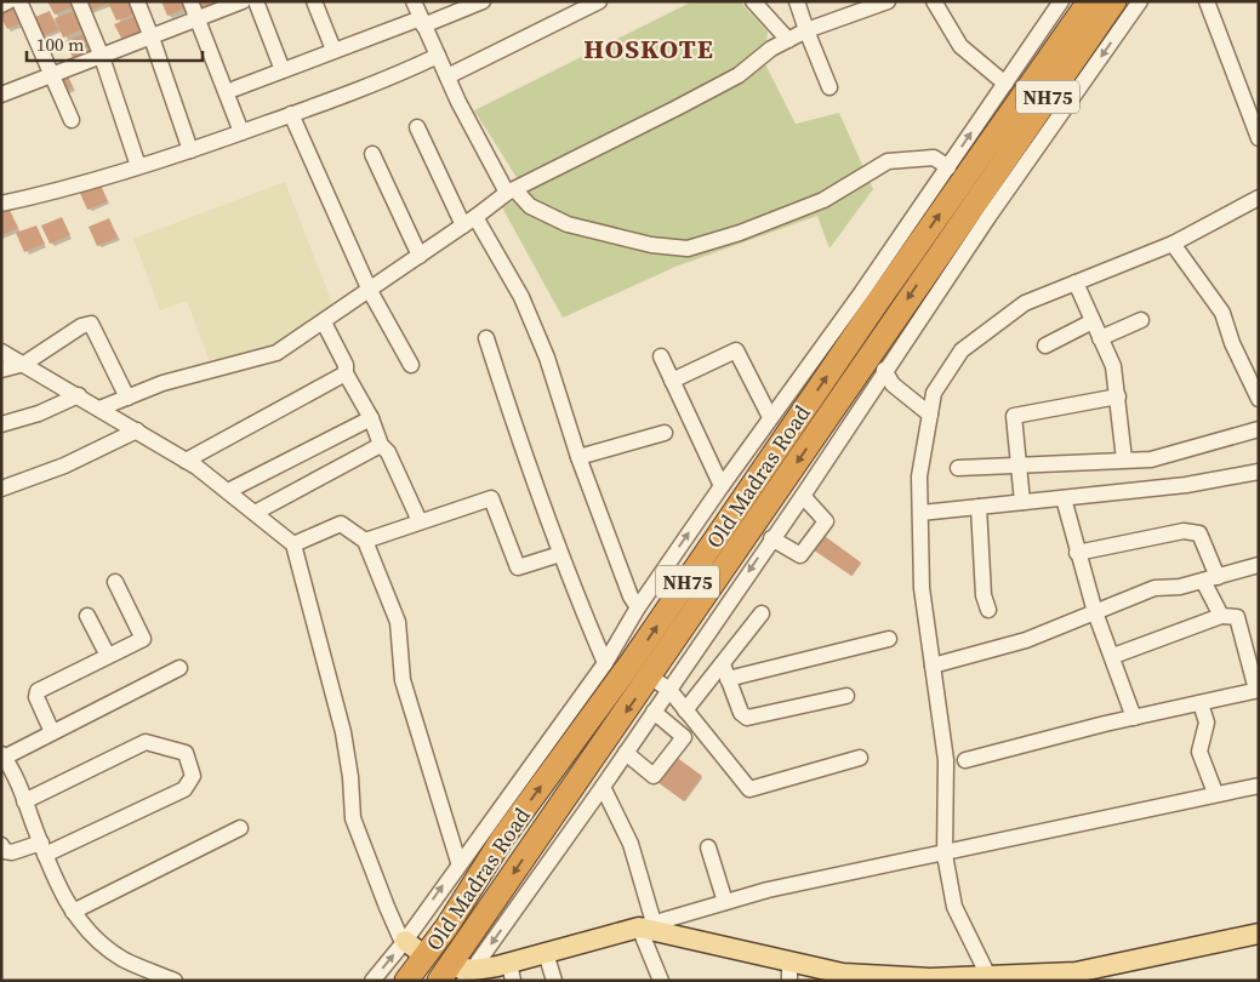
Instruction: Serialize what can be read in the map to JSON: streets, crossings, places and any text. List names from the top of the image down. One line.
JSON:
{"streets":{"highway":["NH75","Old Madras Road"]},"districts":["HOSKOTE"],"scale_bar":"100 m"}
